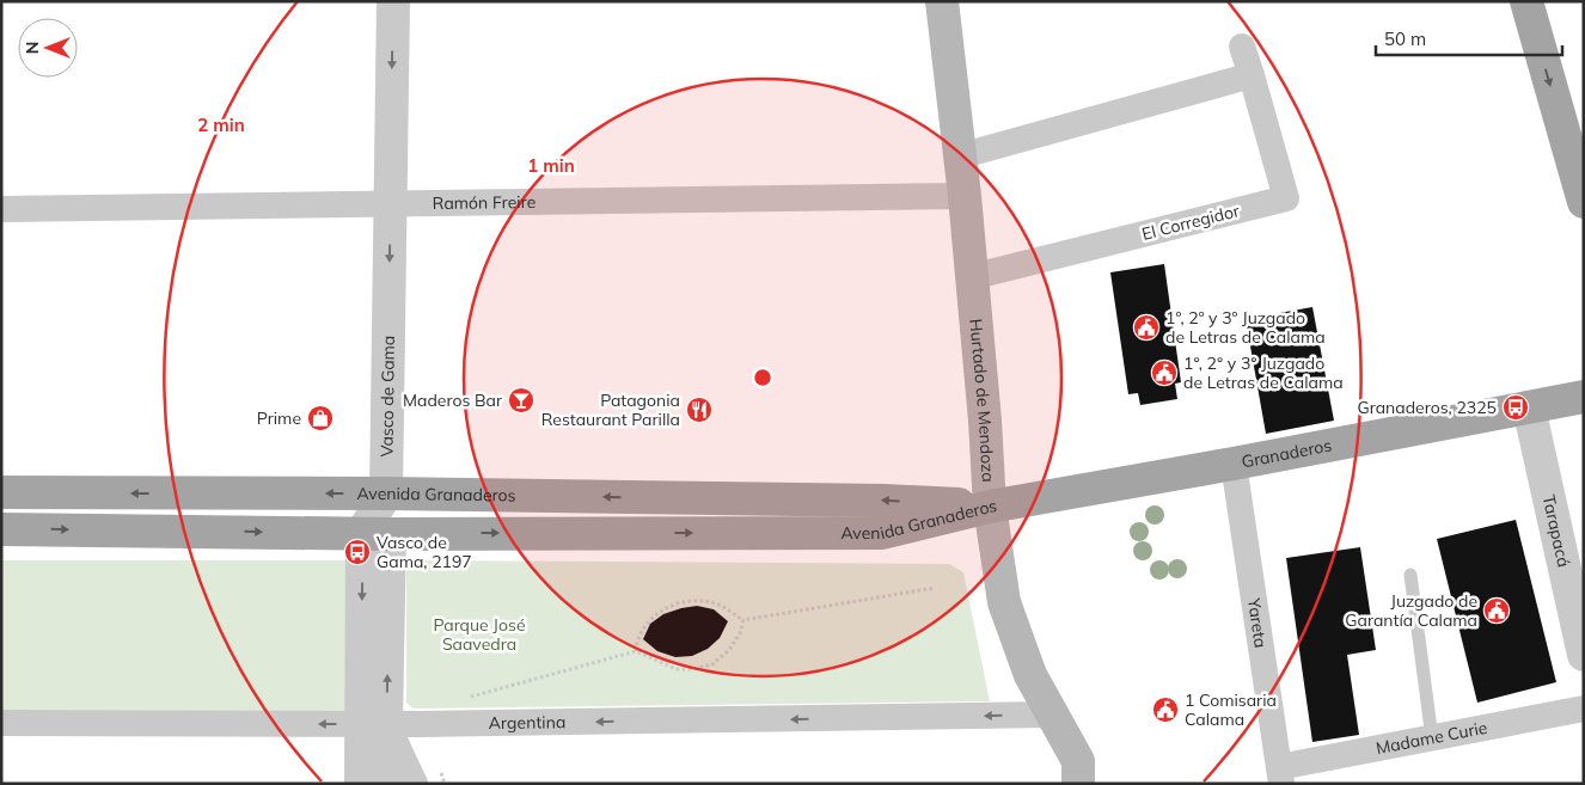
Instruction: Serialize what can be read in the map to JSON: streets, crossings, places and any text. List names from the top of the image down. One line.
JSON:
{"streets":{"main road":["Hurtado de Mendoza","Granaderos","Avenida Granaderos"],"street":["Ramón Freire","El Corregidor","Vasco de Gama","Tarapacá","Yareta","Argentina","Madame Curie"]},"crossings":[["Ramón Freire","Vasco de Gama"],["Ramón Freire","Hurtado de Mendoza"],["El Corregidor","Hurtado de Mendoza"],["Vasco de Gama","Avenida Granaderos"],["Hurtado de Mendoza","Granaderos"],["Hurtado de Mendoza","Avenida Granaderos"],["Hurtado de Mendoza","Argentina"],["Granaderos","Avenida Granaderos"],["Granaderos","Tarapacá"],["Granaderos","Yareta"],["Yareta","Madame Curie"]],"one_way":["Vasco de Gama","Argentina"],"parks":["Parque José Saavedra"],"places":{"public building":["1º, 2º y 3º Juzgado de Letras de Calama","1°, 2° y 3° Juzgado de Letras de Calama","Juzgado de Garantía Calama","1 Comisaria Calama"],"bar":["Maderos Bar"],"bus stop":["Granaderos, 2325","Vasco de Gama, 2197"],"restaurant":["Patagonia Restaurant Parilla"],"shop":["Prime"]},"scale_bar":"50 m","north":"left","rings":["2 min","1 min"]}
